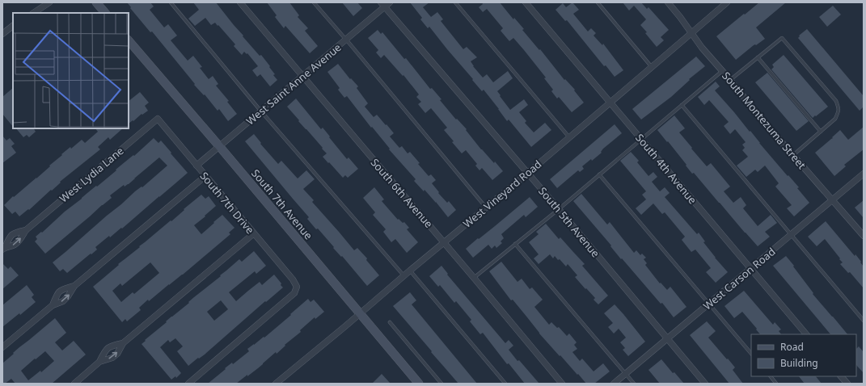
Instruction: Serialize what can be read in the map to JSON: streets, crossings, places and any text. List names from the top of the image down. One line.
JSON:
{"streets":{"main road":["South 7th Avenue"],"street":["West Saint Anne Avenue","South Montezuma Street","South 4th Avenue","West Lydia Lane","South 6th Avenue","West Vineyard Road","South 7th Drive","South 5th Avenue","West Carson Road"]},"crossings":[["West Saint Anne Avenue","South 6th Avenue"],["West Saint Anne Avenue","South 7th Drive"],["West Saint Anne Avenue","South 7th Avenue"],["West Saint Anne Avenue","South 5th Avenue"],["South Montezuma Street","West Vineyard Road"],["South Montezuma Street","West Carson Road"],["South 4th Avenue","West Vineyard Road"],["South 4th Avenue","West Carson Road"],["West Lydia Lane","South 7th Drive"],["South 6th Avenue","West Vineyard Road"],["West Vineyard Road","South 7th Avenue"],["West Vineyard Road","South 5th Avenue"],["South 5th Avenue","West Carson Road"]],"legend":["Road","Building"]}
